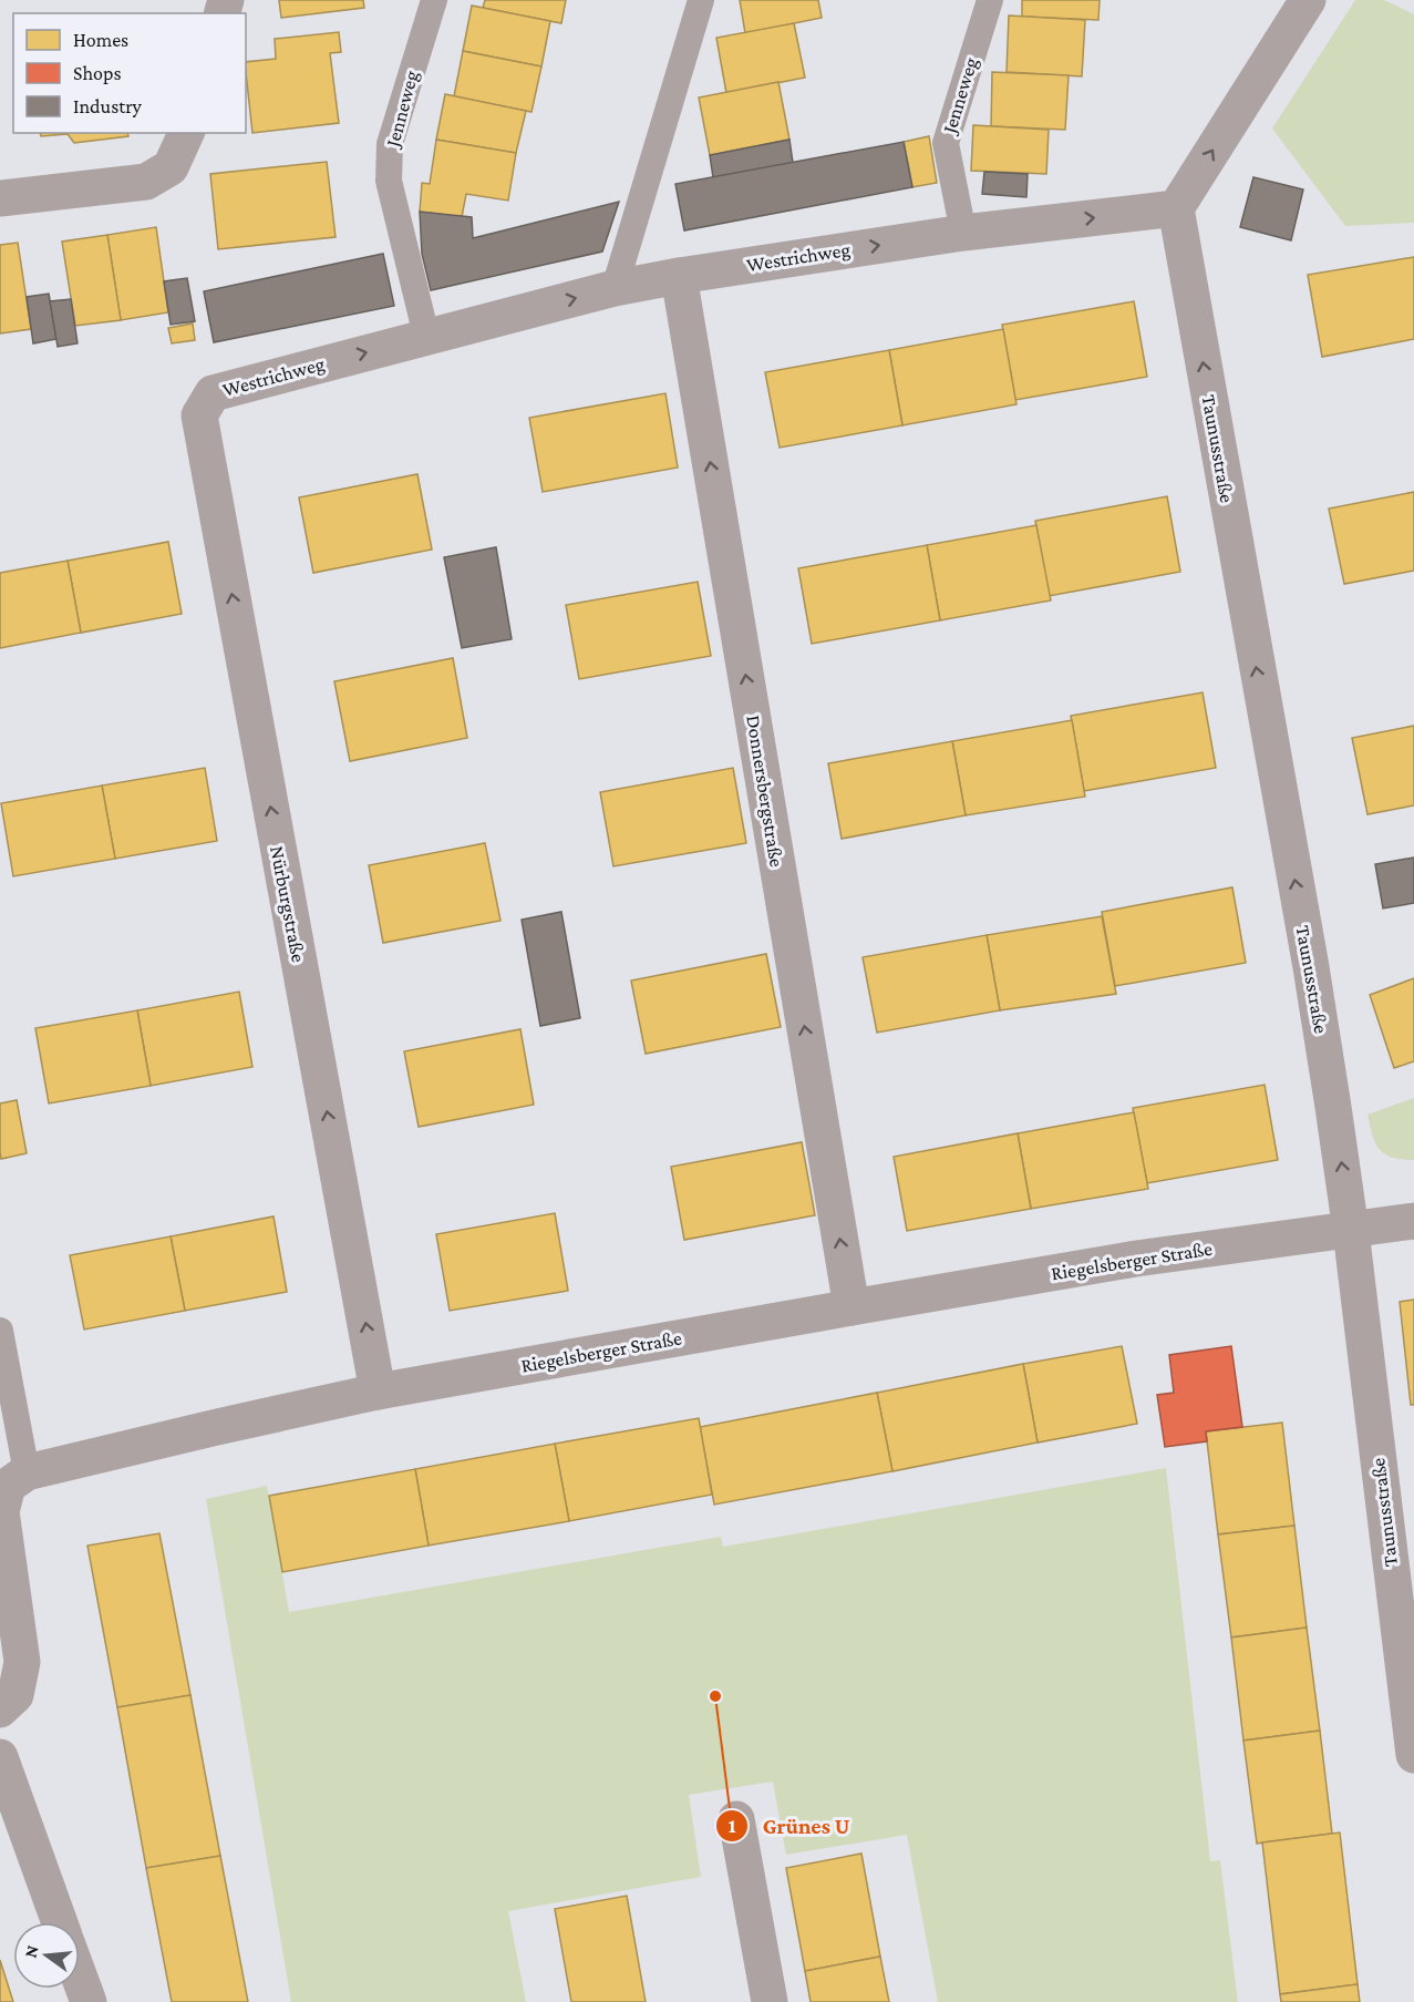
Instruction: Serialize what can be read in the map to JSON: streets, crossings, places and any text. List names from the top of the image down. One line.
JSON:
{"streets":{"street":["Westrichweg","Taunusstraße","Donnersbergstraße","Nürburgstraße","Riegelsberger Straße"],"lane":["Jenneweg"]},"crossings":[["Jenneweg","Westrichweg"],["Westrichweg","Taunusstraße"],["Westrichweg","Donnersbergstraße"],["Westrichweg","Nürburgstraße"],["Taunusstraße","Riegelsberger Straße"],["Donnersbergstraße","Riegelsberger Straße"],["Nürburgstraße","Riegelsberger Straße"]],"one_way":["Westrichweg","Taunusstraße","Donnersbergstraße","Nürburgstraße"],"places":["Grünes U"],"legend":["Homes","Shops","Industry"],"north":"left"}
